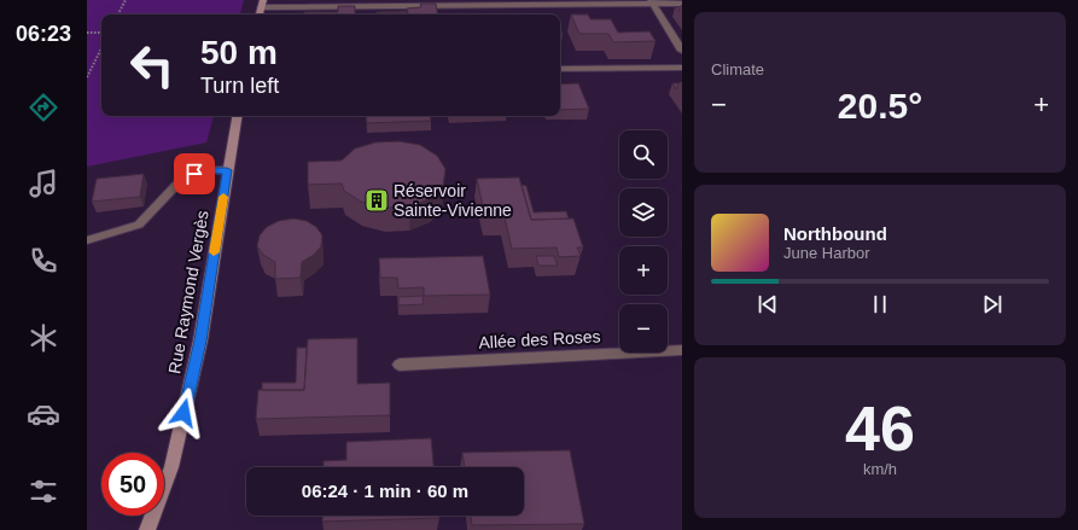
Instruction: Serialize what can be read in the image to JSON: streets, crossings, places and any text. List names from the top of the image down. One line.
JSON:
{"streets":{"main road":["Rue Raymond Vergès"],"street":["Allée des Roses"]},"places":{"building":["Réservoir Sainte-Vivienne"]},"page":{"tabs":"06:23","tile":["Climate",["46","km/h"]],"turn":["50 m","Turn left"],"heat":["−","20.5°","+"],"map_buttons":["+","−"],"song":["Northbound","June Harbor"],"limit":"50","trip":"06:24 · 1 min · 60 m"}}
